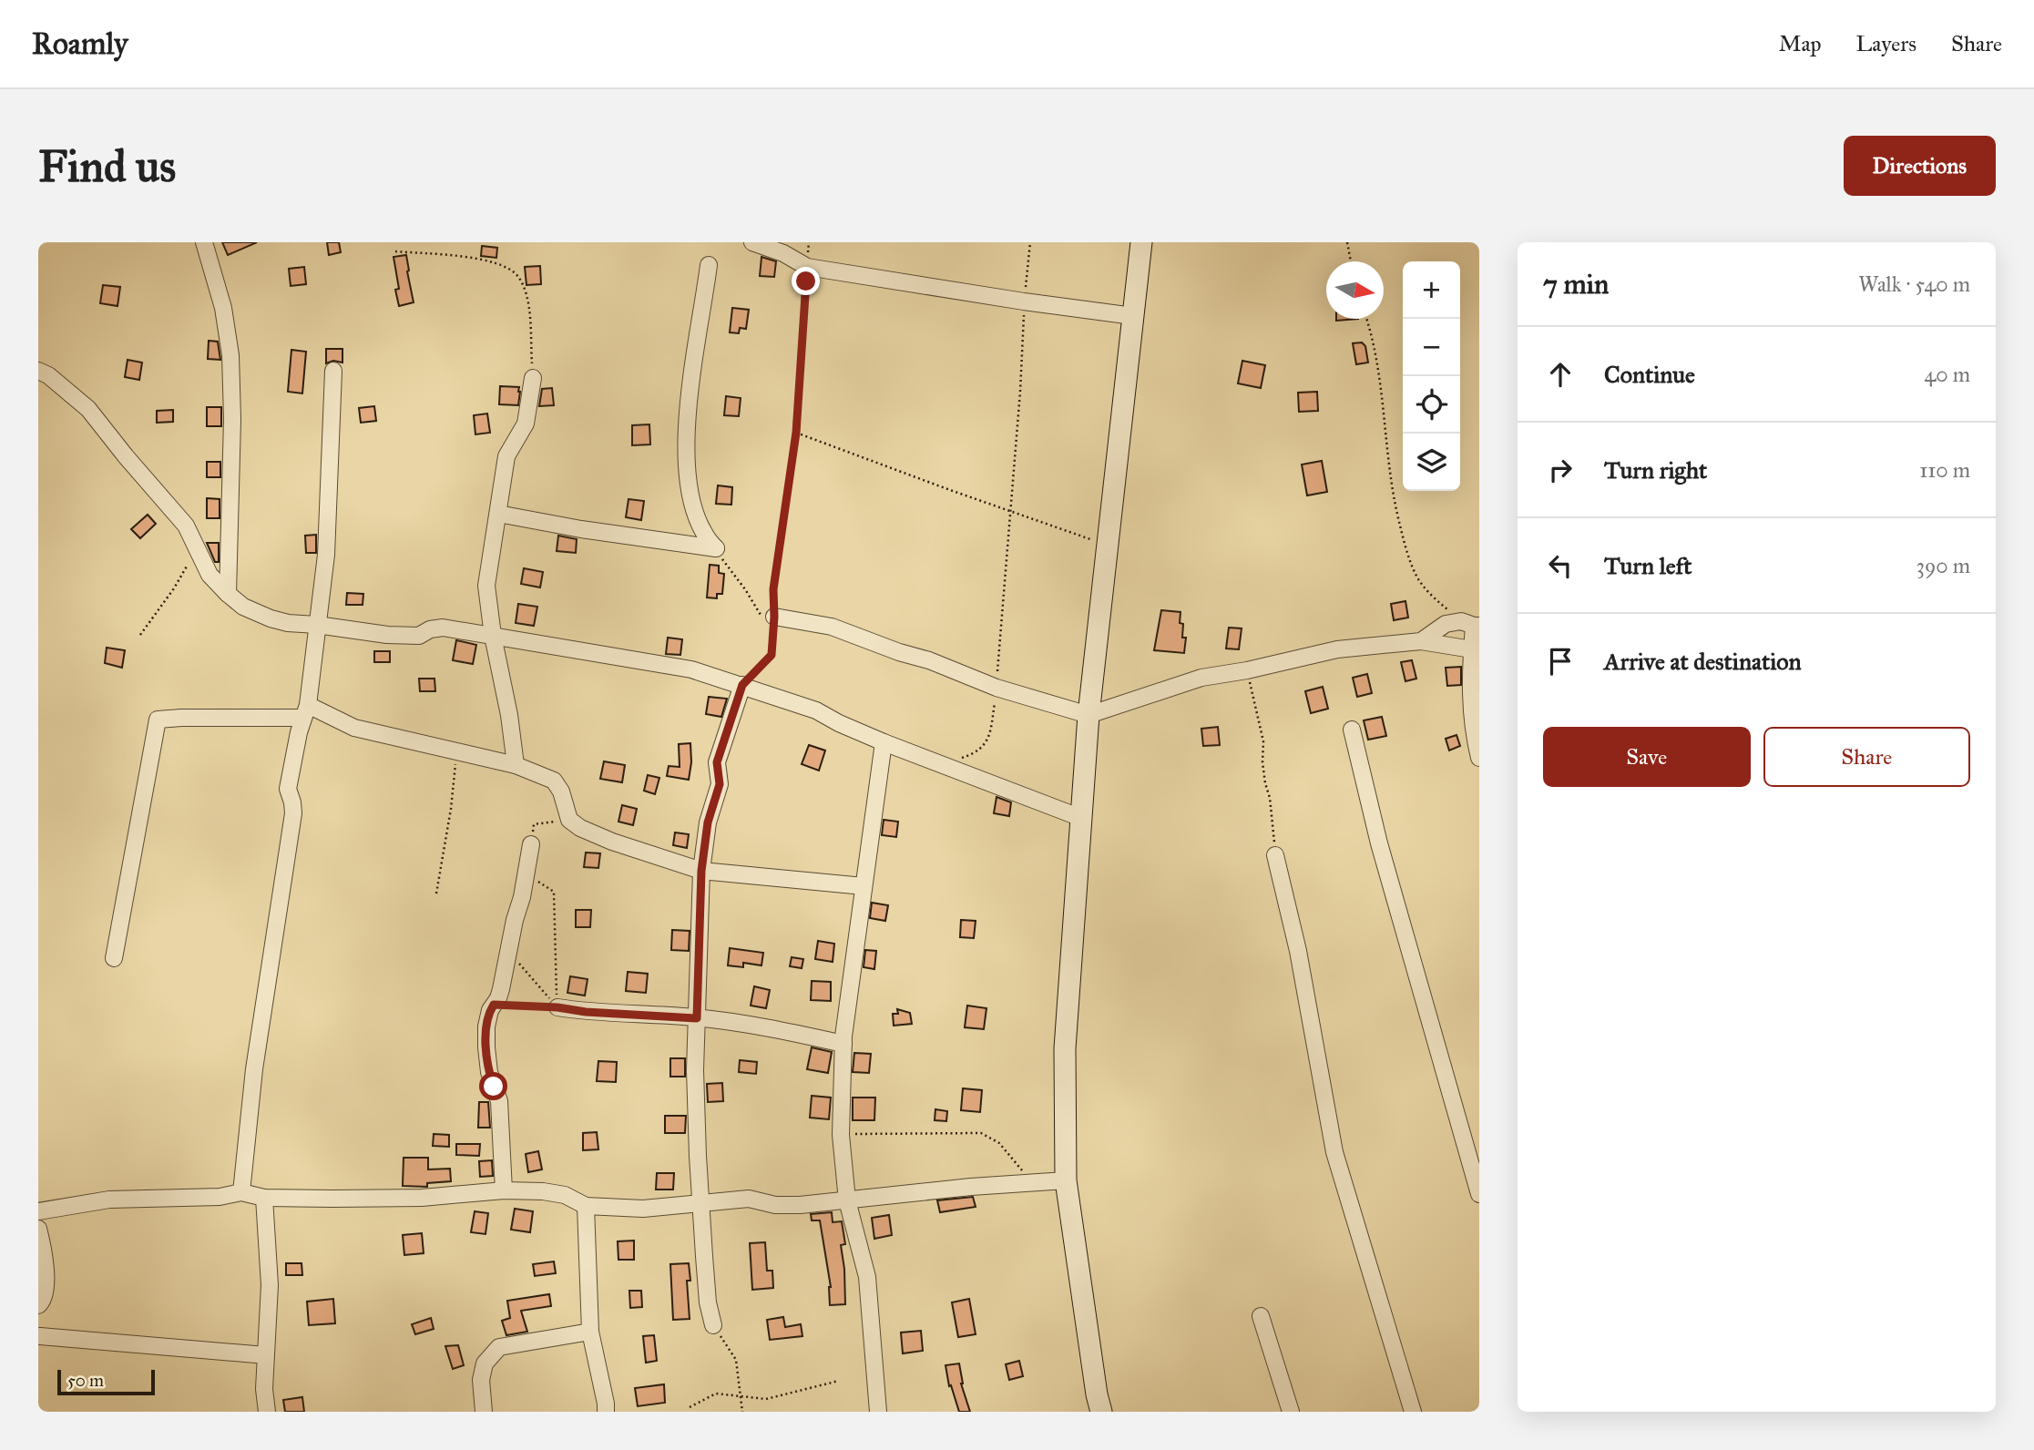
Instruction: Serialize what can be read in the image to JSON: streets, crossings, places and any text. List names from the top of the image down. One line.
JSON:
{"scale_bar":"50 m","north":"right","page":{"header":"Roamly","nav":["Map","Layers","Share"],"buttons":["Directions",["Save","Share"]],"title":"Find us","heading":["7 min","Walk · 540 m"],"map_buttons":["+","−"],"list":[["Continue","40 m"],["Turn right","110 m"],["Turn left","390 m"],"Arrive at destination"],"scale":"50 m"}}
